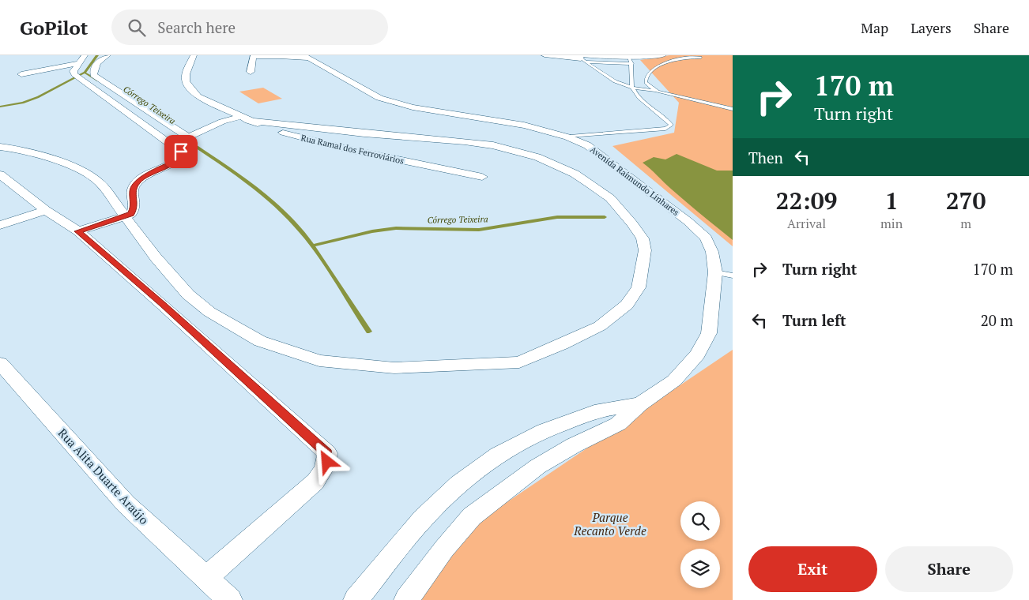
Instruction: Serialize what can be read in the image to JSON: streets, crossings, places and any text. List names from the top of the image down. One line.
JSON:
{"streets":{"street":["Rua Ramal dos Ferroviários","Avenida Raimundo Linhares","Rua Alita Duarte Araújo"]},"water":["Córrego Teixeira"],"parks":["Parque Recanto Verde"],"page":{"header":"GoPilot","search":"Search here","nav":["Map","Layers","Share"],"turn":["170 m","Turn right"],"then":"Then","eta":["22:09","Arrival","1","min","270","m"],"list":[{"name":"Turn right","value":"170 m"},{"name":"Turn left","value":"20 m"}],"buttons":["Exit","Share"]}}
